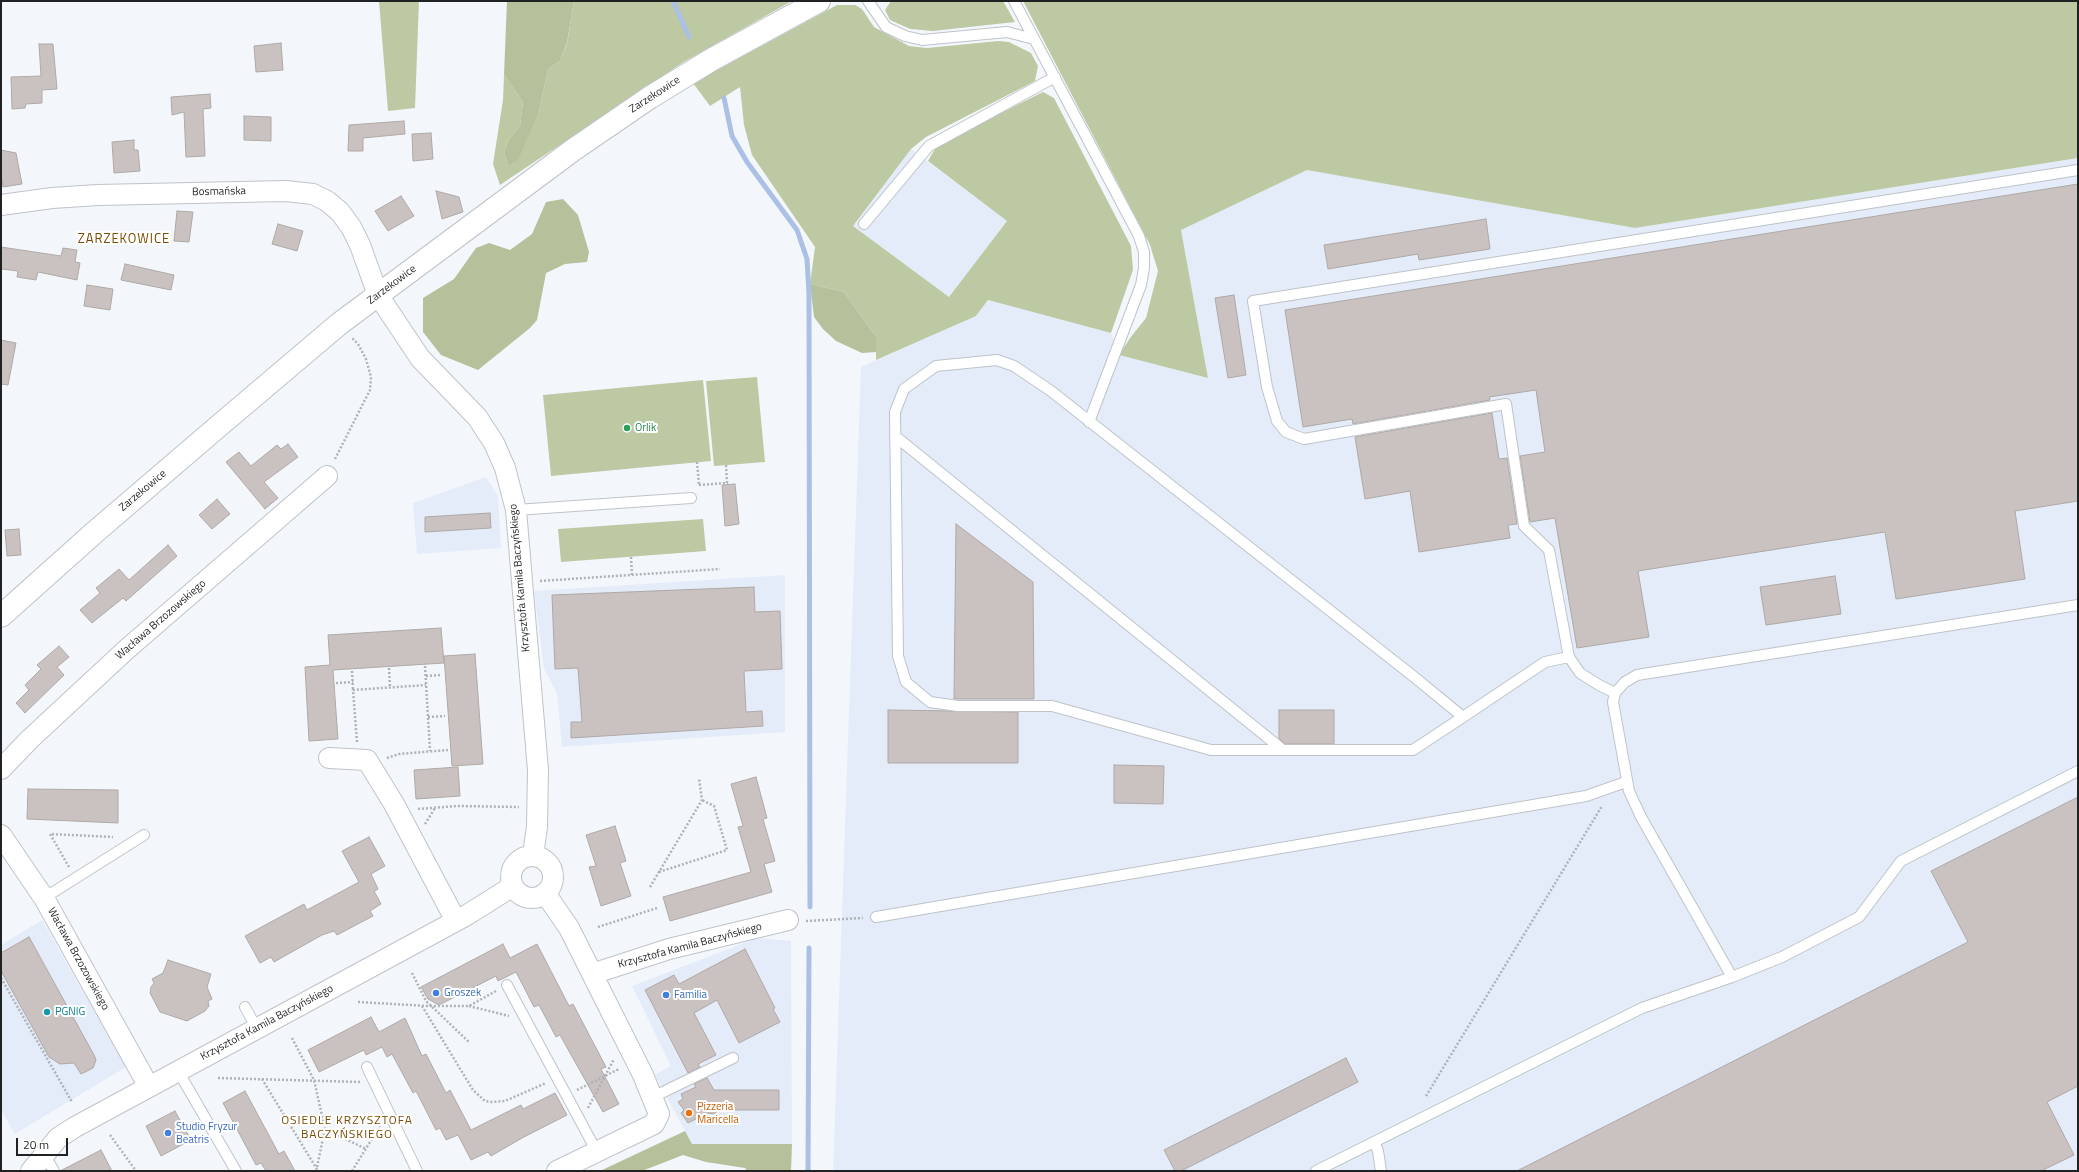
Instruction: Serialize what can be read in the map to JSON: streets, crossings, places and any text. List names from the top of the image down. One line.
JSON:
{"streets":{"street":["Zarzekowice","Bosmańska","Krzysztofa Kamila Baczyńskiego","Wacława Brzozowskiego"]},"crossings":[["Zarzekowice","Bosmańska"],["Zarzekowice","Krzysztofa Kamila Baczyńskiego"],["Bosmańska","Krzysztofa Kamila Baczyńskiego"],["Krzysztofa Kamila Baczyńskiego","Wacława Brzozowskiego"]],"districts":["ZARZEKOWICE","OSIEDLE KRZYSZTOFA BACZYŃSKIEGO"],"places":["Orlik","Groszek","Familia","PGNIG","Pizzeria Maricella","Studio Fryzur Beatris"],"scale_bar":"20 m"}
